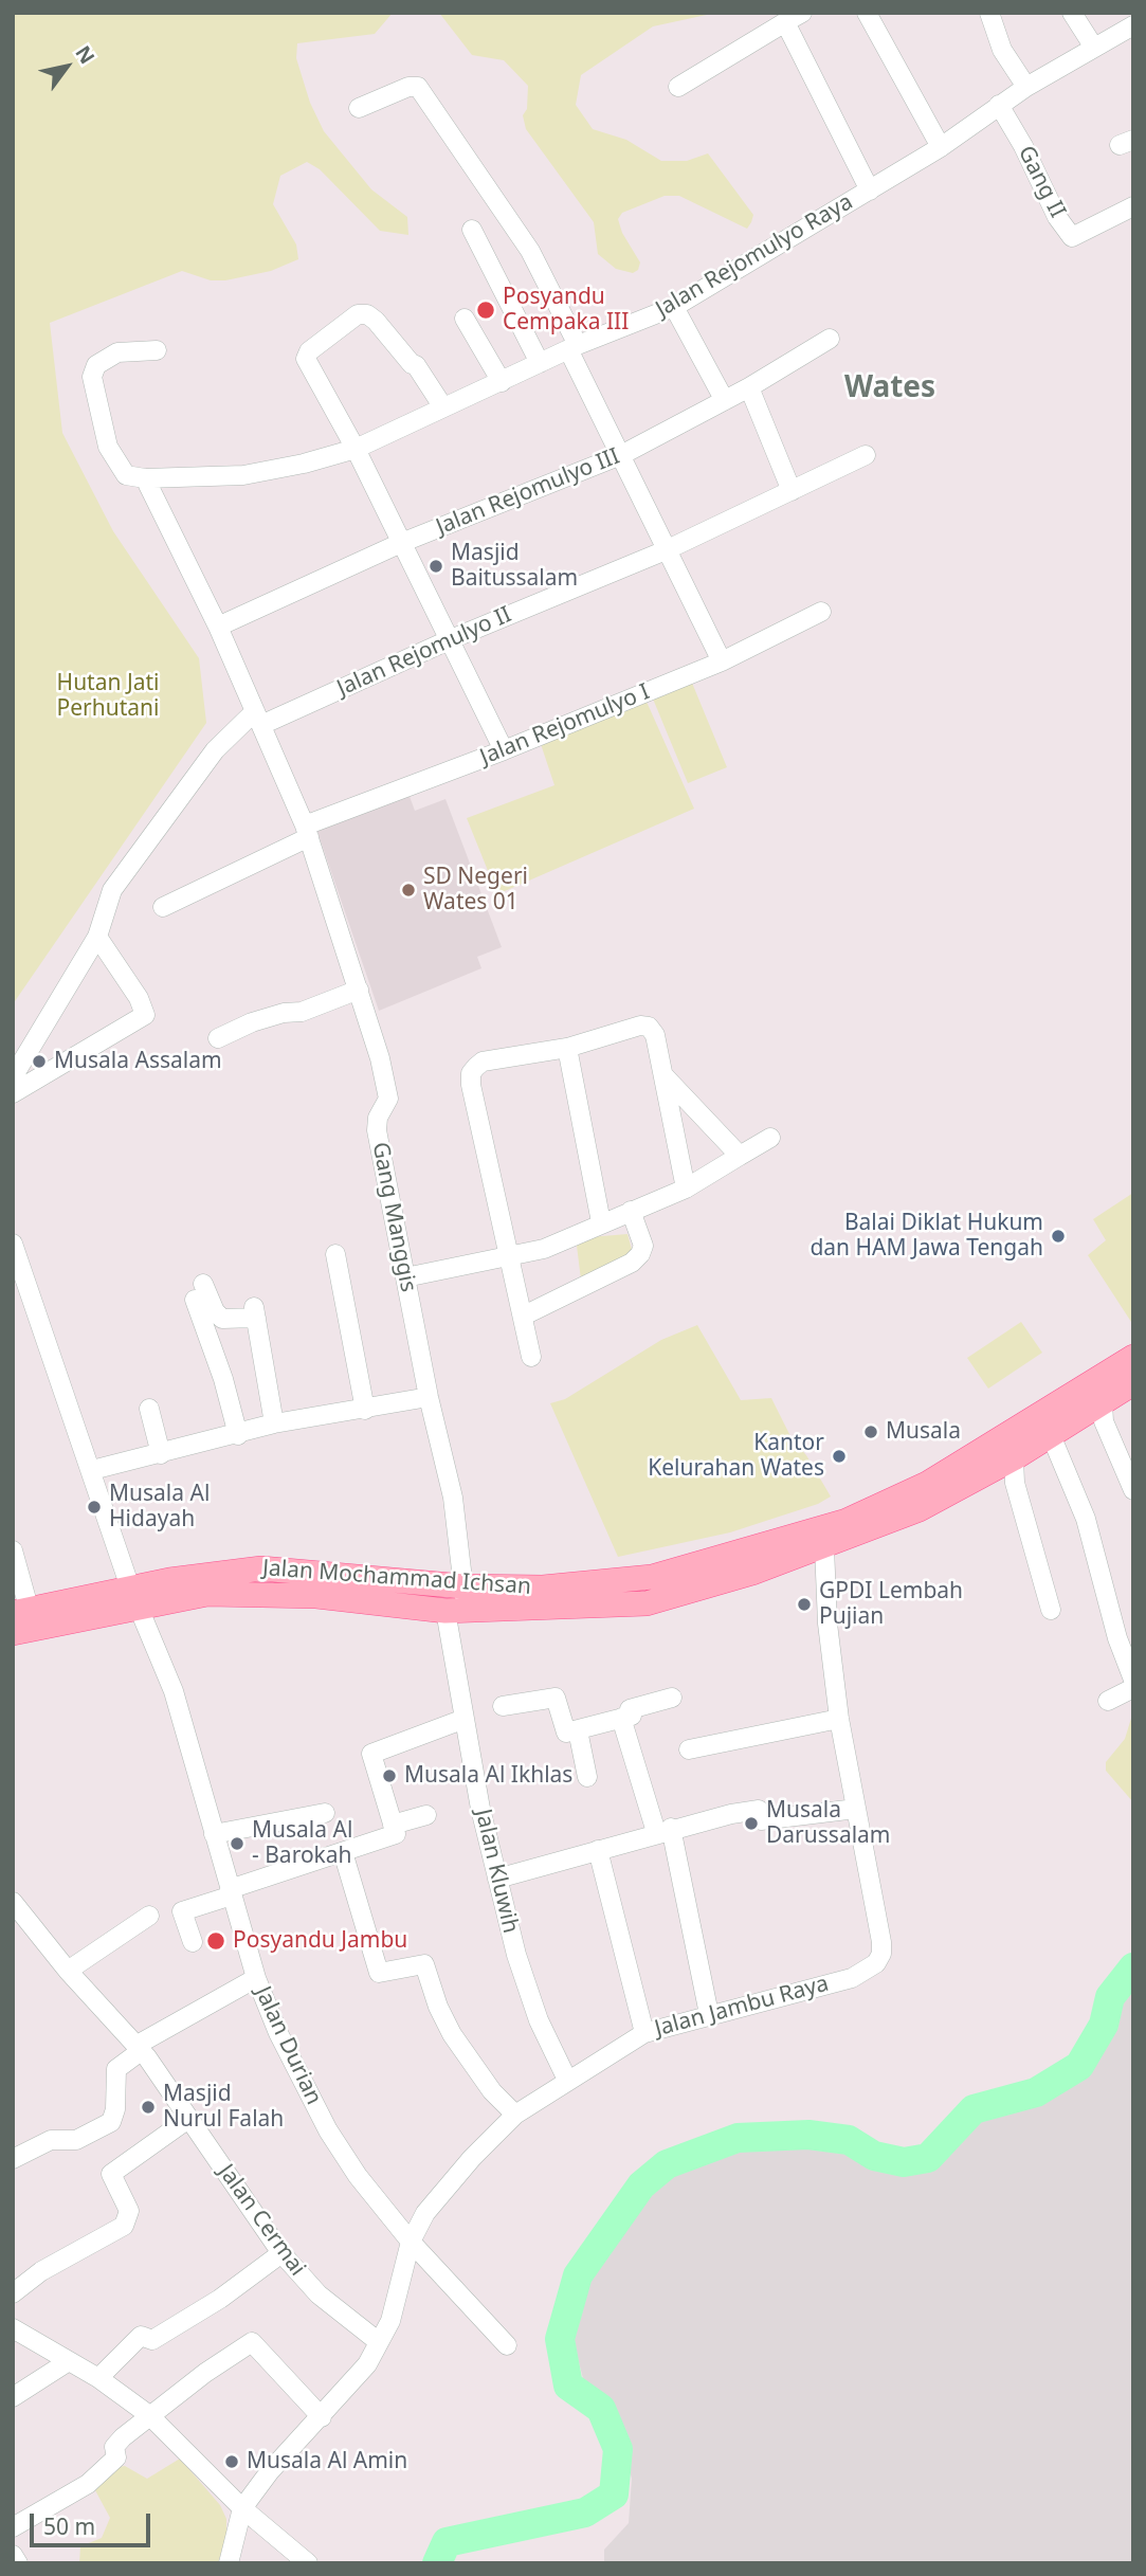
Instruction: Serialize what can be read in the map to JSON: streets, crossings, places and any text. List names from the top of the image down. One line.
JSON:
{"streets":{"main road":["Jalan Mochammad Ichsan"],"street":["Gang II","Jalan Rejomulyo Raya","Jalan Rejomulyo III","Jalan Rejomulyo II","Jalan Rejomulyo I","Gang Manggis","Jalan Kluwih","Jalan Jambu Raya","Jalan Durian","Jalan Cermai"]},"crossings":[["Gang II","Jalan Rejomulyo Raya"],["Jalan Rejomulyo Raya","Gang Manggis"],["Jalan Rejomulyo III","Gang Manggis"],["Jalan Rejomulyo II","Gang Manggis"],["Jalan Rejomulyo I","Gang Manggis"],["Gang Manggis","Jalan Mochammad Ichsan"],["Gang Manggis","Jalan Kluwih"],["Jalan Mochammad Ichsan","Jalan Kluwih"],["Jalan Mochammad Ichsan","Jalan Jambu Raya"],["Jalan Mochammad Ichsan","Jalan Durian"],["Jalan Kluwih","Jalan Jambu Raya"],["Jalan Jambu Raya","Jalan Durian"],["Jalan Jambu Raya","Jalan Cermai"]],"districts":["Wates"],"parks":["Hutan Jati Perhutani"],"places":["Posyandu Cempaka III","Masjid Baitussalam","SD Negeri Wates 01","Musala Assalam","Balai Diklat Hukum dan HAM Jawa Tengah","Musala","Kantor Kelurahan Wates","Musala Al Hidayah","GPDI Lembah Pujian","Musala Al Ikhlas","Musala Darussalam","Musala Al - Barokah","Posyandu Jambu","Masjid Nurul Falah","Musala Al Amin"],"scale_bar":"50 m","north":"top right"}
